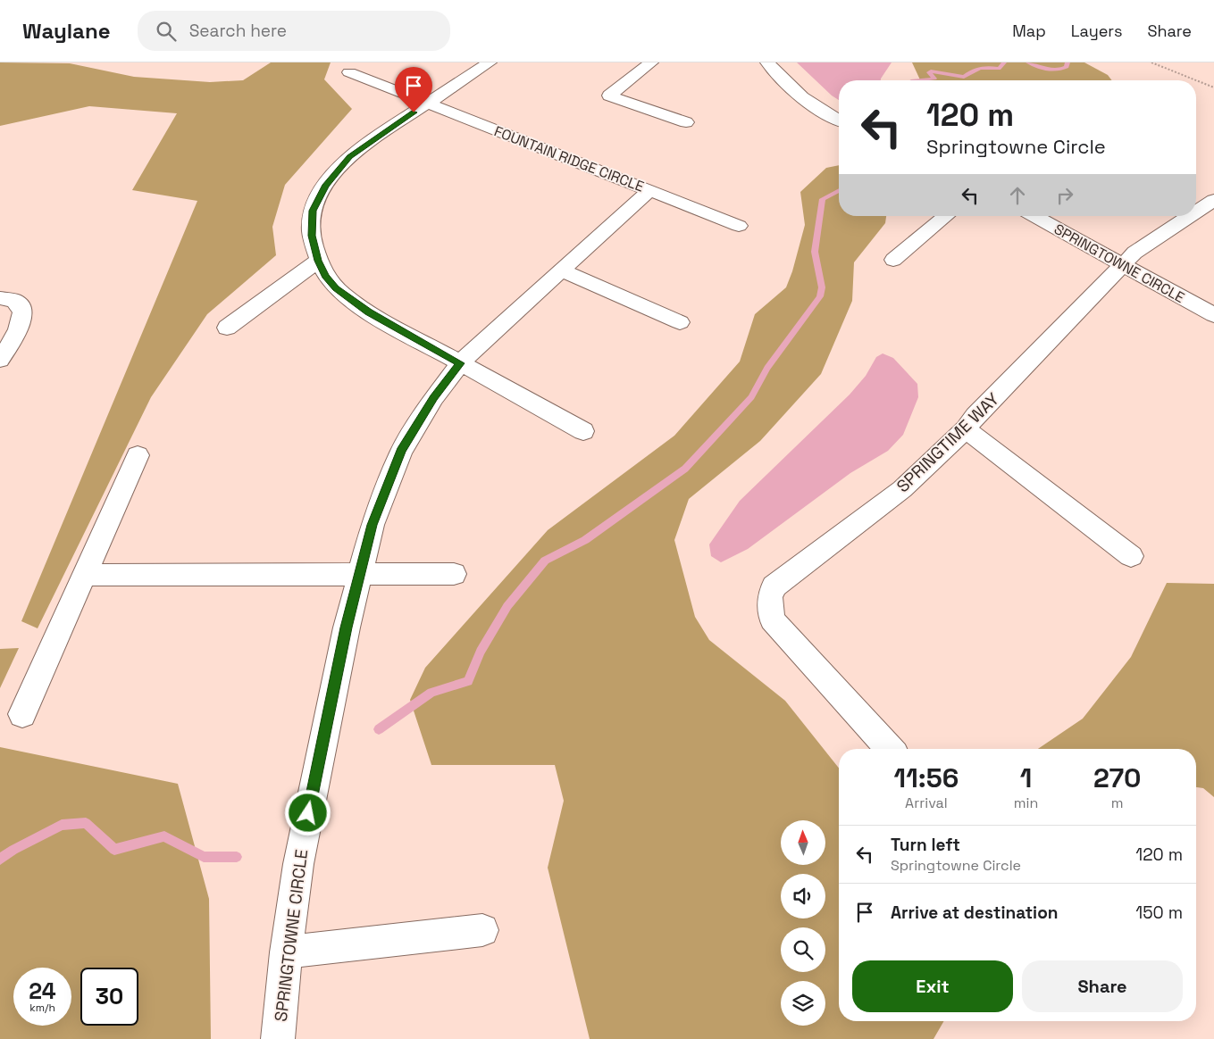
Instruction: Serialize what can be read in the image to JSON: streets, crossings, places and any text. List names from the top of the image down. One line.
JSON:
{"streets":{"street":["FOUNTAIN RIDGE CIRCLE","SPRINGTOWNE CIRCLE","SPRINGTIME WAY"]},"crossings":[["FOUNTAIN RIDGE CIRCLE","SPRINGTOWNE CIRCLE"],["SPRINGTOWNE CIRCLE","SPRINGTIME WAY"]],"north":"top","page":{"header":"Waylane","search":"Search here","nav":["Map","Layers","Share"],"turn":["120 m","Springtowne Circle"],"eta":["11:56","Arrival","1","min","270","m"],"list":[{"name":"Turn left","note":"Springtowne Circle","value":"120 m"},{"name":"Arrive at destination","value":"150 m"}],"buttons":["Exit","Share"],"speed":"24 km/h","limit":"30"}}
